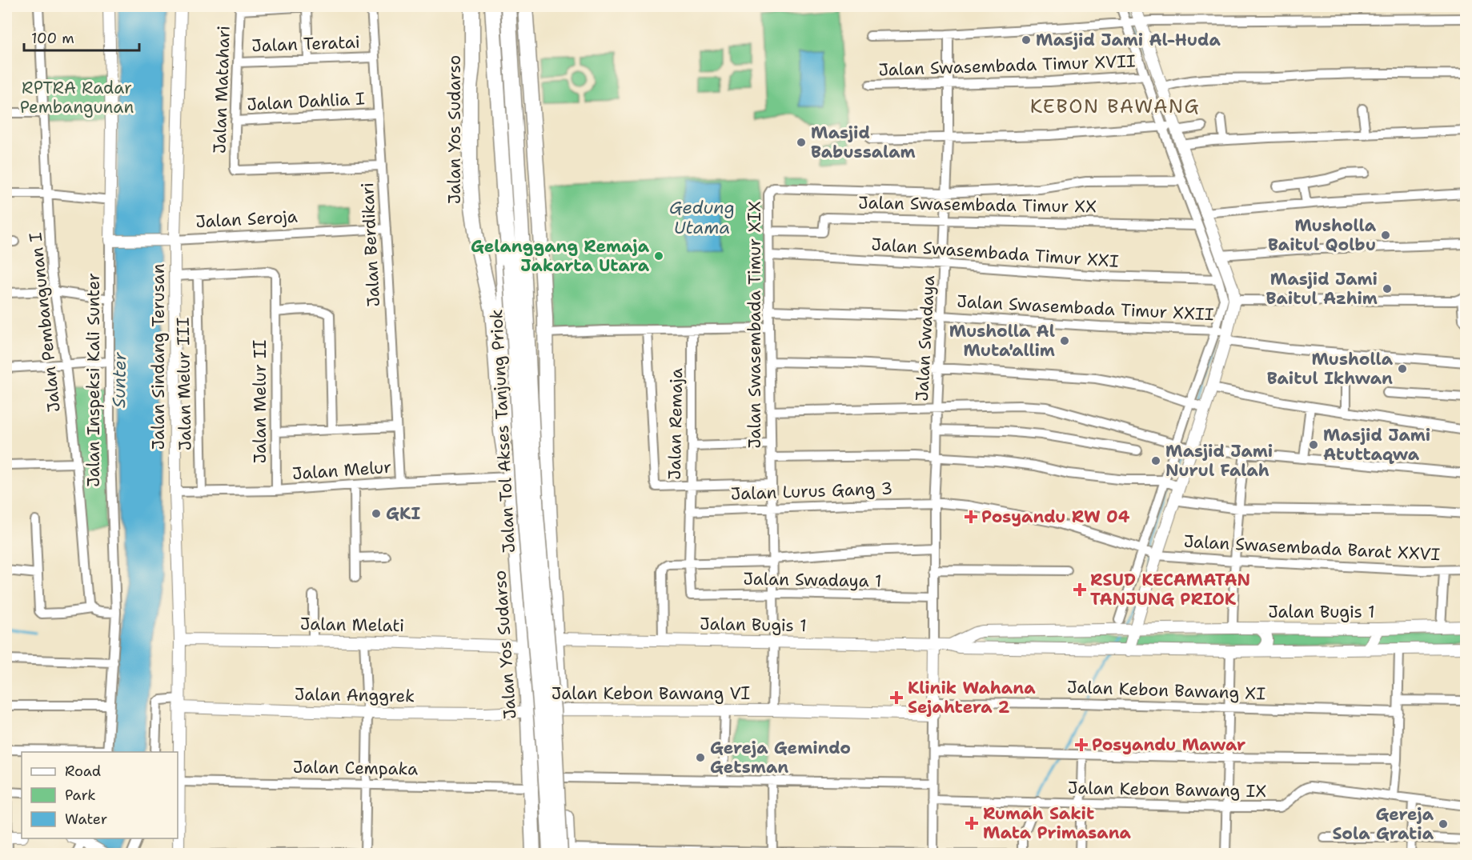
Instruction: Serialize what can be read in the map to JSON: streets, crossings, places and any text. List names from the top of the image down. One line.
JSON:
{"streets":{"highway":["Jalan Yos Sudarso","Jalan Tol Akses Tanjung Priok"],"street":["Jalan Teratai","Jalan Swasembada Timur XVII","Jalan Matahari","Jalan Dahlia I","Jalan Swasembada Timur XX","Jalan Seroja","Jalan Berdikari","Jalan Swasembada Timur XXI","Jalan Swasembada Timur XXII","Jalan Pembangunan I","Jalan Swasembada Timur XIX","Jalan Swadaya","Jalan Sindang Terusan","Jalan Inspeksi Kali Sunter","Jalan Melur III","Jalan Melur II","Jalan Remaja","Jalan Melur","Jalan Lurus Gang 3","Jalan Swasembada Barat XXVI","Jalan Swadaya 1","Jalan Bugis 1","Jalan Melati","Jalan Kebon Bawang XI","Jalan Kebon Bawang VI","Jalan Anggrek","Jalan Cempaka","Jalan Kebon Bawang IX"]},"crossings":[["Jalan Teratai","Jalan Matahari"],["Jalan Teratai","Jalan Berdikari"],["Jalan Swasembada Timur XVII","Jalan Swadaya"],["Jalan Matahari","Jalan Dahlia I"],["Jalan Matahari","Jalan Berdikari"],["Jalan Dahlia I","Jalan Berdikari"],["Jalan Yos Sudarso","Jalan Melur"],["Jalan Yos Sudarso","Jalan Melati"],["Jalan Yos Sudarso","Jalan Kebon Bawang VI"],["Jalan Yos Sudarso","Jalan Anggrek"],["Jalan Yos Sudarso","Jalan Cempaka"],["Jalan Swasembada Timur XX","Jalan Swasembada Timur XIX"],["Jalan Swasembada Timur XX","Jalan Swadaya"],["Jalan Seroja","Jalan Berdikari"],["Jalan Seroja","Jalan Sindang Terusan"],["Jalan Seroja","Jalan Inspeksi Kali Sunter"],["Jalan Berdikari","Jalan Melur"],["Jalan Swasembada Timur XXI","Jalan Swasembada Timur XIX"],["Jalan Swasembada Timur XXI","Jalan Swadaya"],["Jalan Swasembada Timur XXII","Jalan Swasembada Timur XIX"],["Jalan Swasembada Timur XXII","Jalan Swadaya"],["Jalan Swasembada Timur XIX","Jalan Swadaya"],["Jalan Swasembada Timur XIX","Jalan Lurus Gang 3"],["Jalan Swasembada Timur XIX","Jalan Swadaya 1"],["Jalan Swasembada Timur XIX","Jalan Bugis 1"],["Jalan Swasembada Timur XIX","Jalan Kebon Bawang VI"],["Jalan Swadaya","Jalan Lurus Gang 3"],["Jalan Swadaya","Jalan Swadaya 1"],["Jalan Swadaya","Jalan Bugis 1"],["Jalan Sindang Terusan","Jalan Melur II"],["Jalan Sindang Terusan","Jalan Melur"],["Jalan Sindang Terusan","Jalan Melati"],["Jalan Sindang Terusan","Jalan Anggrek"],["Jalan Sindang Terusan","Jalan Cempaka"],["Jalan Melur III","Jalan Melur II"],["Jalan Melur III","Jalan Melur"],["Jalan Melur II","Jalan Melur"],["Jalan Remaja","Jalan Lurus Gang 3"],["Jalan Remaja","Jalan Swadaya 1"],["Jalan Lurus Gang 3","Jalan Swasembada Barat XXVI"],["Jalan Bugis 1","Jalan Kebon Bawang VI"],["Jalan Kebon Bawang VI","Jalan Anggrek"]],"districts":["KEBON BAWANG"],"water":["Gedung Utama","Sunter"],"parks":["RPTRA Radar Pembangunan"],"places":{"other":["Masjid Jami Al-Huda","Masjid Babussalam","Musholla Baitul Qolbu","Gelanggang Remaja Jakarta Utara","Masjid Jami Baitul Azhim","Musholla Al Muta'allim","Musholla Baitul Ikhwan","Masjid Jami Atuttaqwa","Masjid Jami Nurul Falah","GKI","Gereja Gemindo Getsman","Gereja Sola Gratia"],"health":["Posyandu RW 04","RSUD KECAMATAN TANJUNG PRIOK","Klinik Wahana Sejahtera 2","Posyandu Mawar","Rumah Sakit Mata Primasana"]},"legend":["Road","Park","Water"],"scale_bar":"100 m"}
